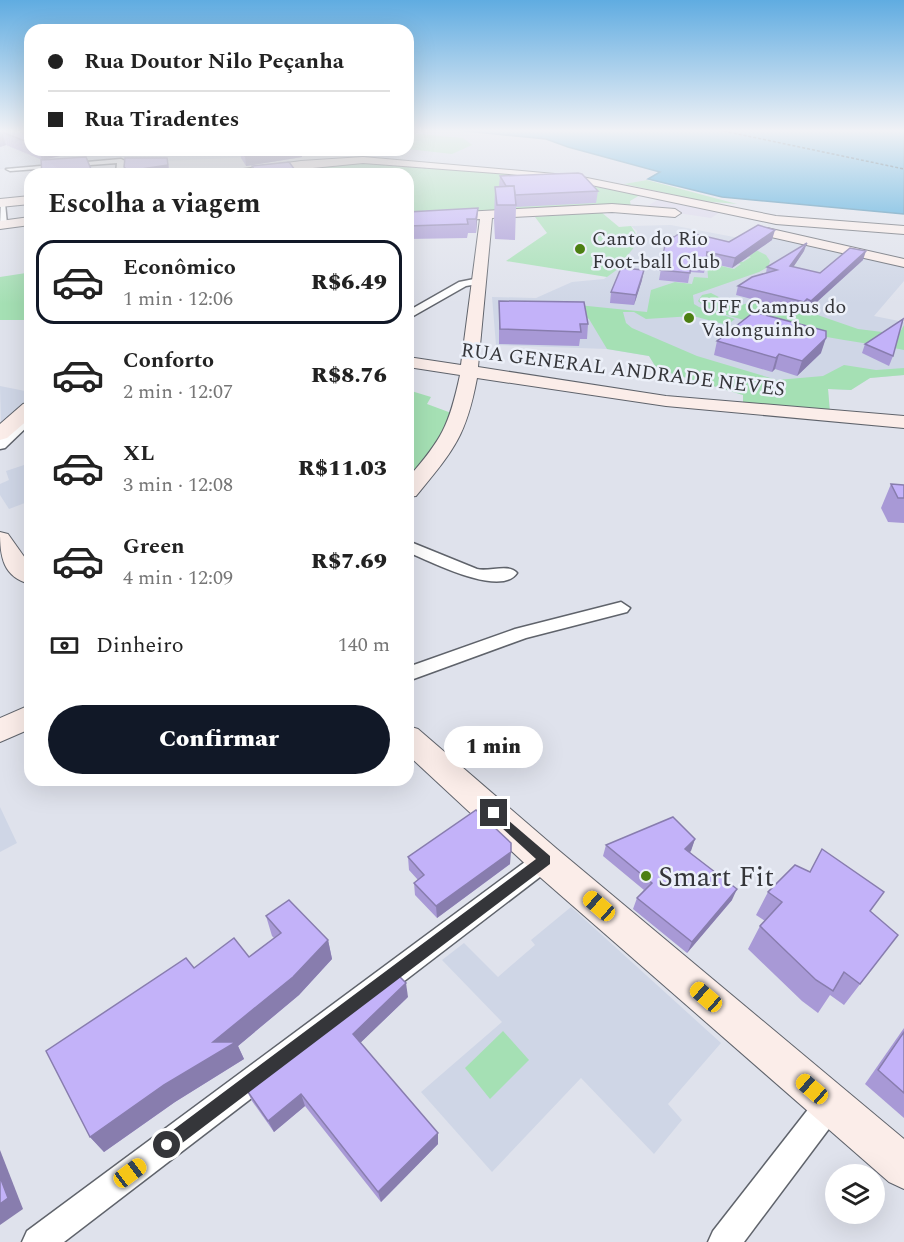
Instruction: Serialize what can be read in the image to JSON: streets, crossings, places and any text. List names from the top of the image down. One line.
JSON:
{"streets":{"street":["RUA GENERAL ANDRADE NEVES"]},"places":["Canto do Rio Foot-ball Club","UFF Campus do Valonguinho","Smart Fit"],"page":{"banner":["Rua Doutor Nilo Peçanha","Rua Tiradentes"],"heading":"Escolha a viagem","list":[{"name":"Econômico","note":"1 min · 12:06","value":"R$6.49"},{"name":"Conforto","note":"2 min · 12:07","value":"R$8.76"},{"name":"XL","note":"3 min · 12:08","value":"R$11.03"},{"name":"Green","note":"4 min · 12:09","value":"R$7.69"}],"pay":["Dinheiro","140 m"],"buttons":"Confirmar","bubble":"1 min"}}
